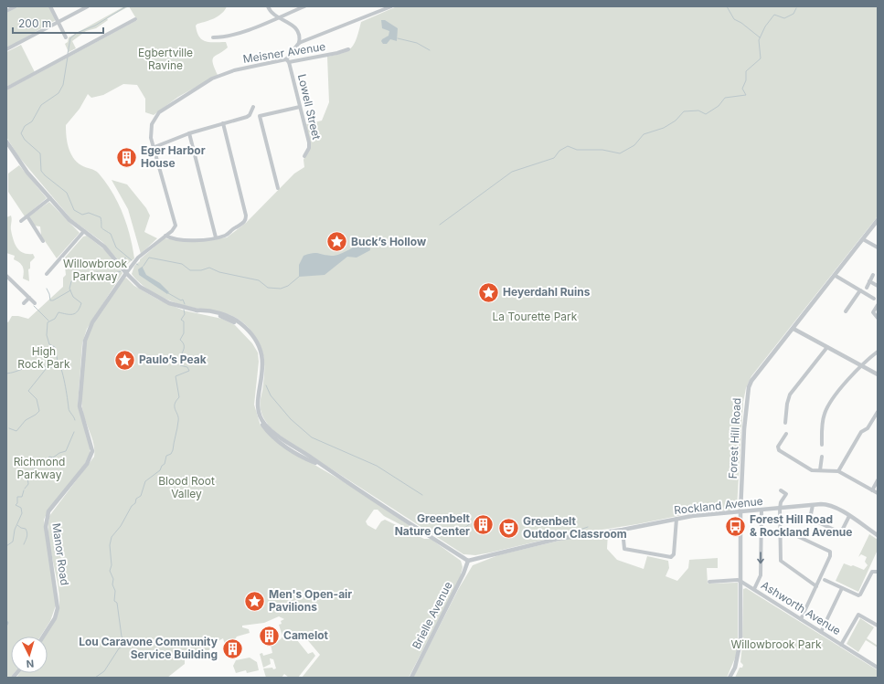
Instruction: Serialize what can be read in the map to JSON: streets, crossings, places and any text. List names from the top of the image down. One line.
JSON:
{"streets":{"street":["Meisner Avenue","Lowell Street","Forest Hill Road","Rockland Avenue","Manor Road","Ashworth Avenue","Brielle Avenue"]},"crossings":[["Meisner Avenue","Lowell Street"],["Meisner Avenue","Manor Road"],["Forest Hill Road","Rockland Avenue"],["Forest Hill Road","Ashworth Avenue"],["Rockland Avenue","Brielle Avenue"]],"parks":["Egbertville Ravine","Willowbrook Parkway","La Tourette Park","High Rock Park","Richmond Parkway","Blood Root Valley","Willowbrook Park"],"places":{"building":["Eger Harbor House","Greenbelt Nature Center","Camelot","Lou Caravone Community Service Building"],"place":["Buck’s Hollow","Heyerdahl Ruins","Paulo’s Peak","Men's Open-air Pavilions"],"bus stop":["Forest Hill Road & Rockland Avenue"],"theatre":["Greenbelt Outdoor Classroom"]},"scale_bar":"200 m","north":"bottom"}
